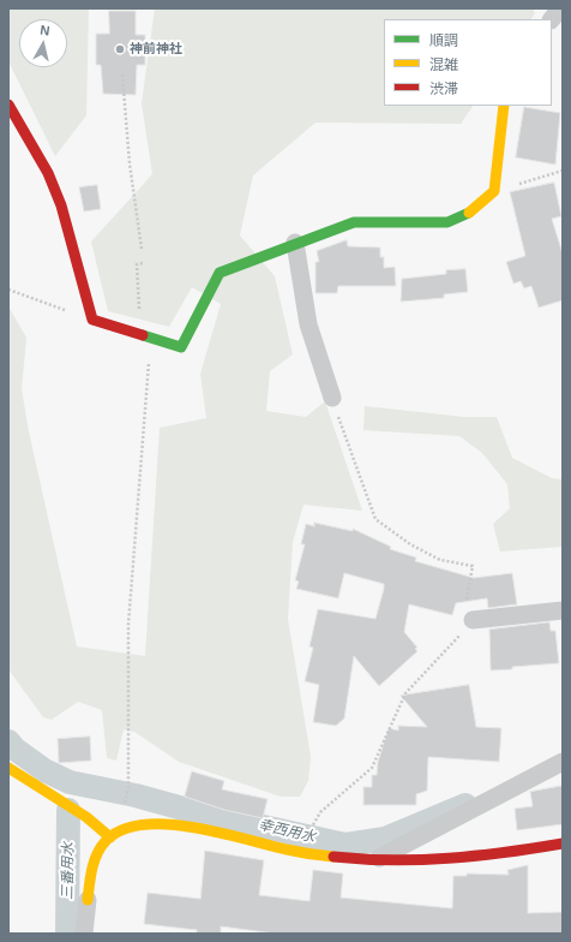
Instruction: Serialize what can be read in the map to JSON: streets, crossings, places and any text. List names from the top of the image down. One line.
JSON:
{"water":["幸西用水","三番用水"],"places":["神前神社"],"legend":["順調","混雑","渋滞"],"north":"top"}
